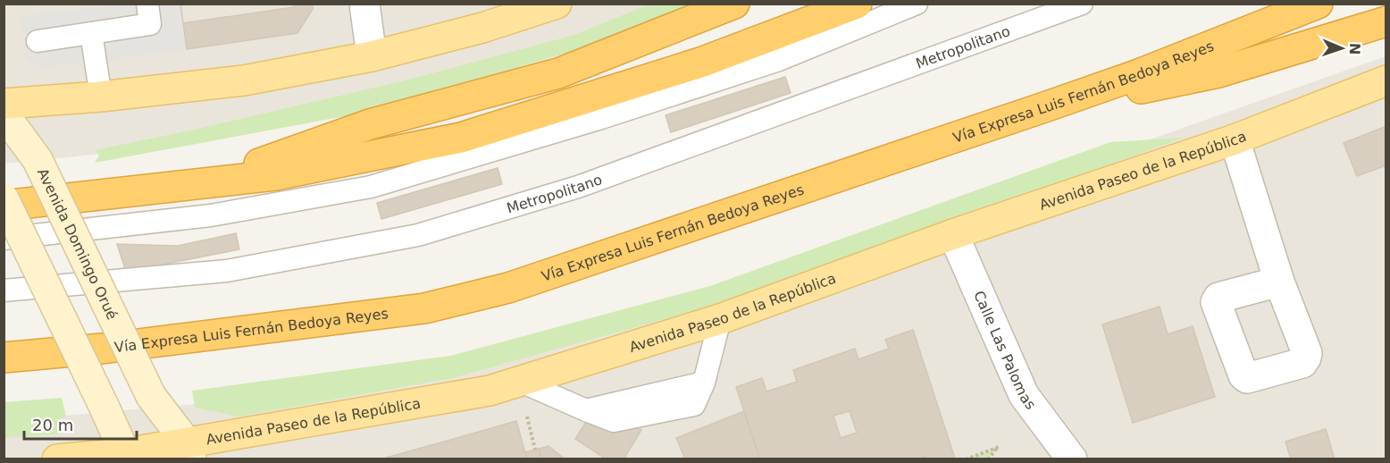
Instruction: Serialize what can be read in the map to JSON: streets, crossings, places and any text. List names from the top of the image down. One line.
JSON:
{"streets":{"highway":["Vía Expresa Luis Fernán Bedoya Reyes"],"main road":["Avenida Paseo de la República","Avenida Domingo Orué"],"street":["Calle Las Palomas"],"lane":["Metropolitano"]},"crossings":[["Avenida Paseo de la República","Avenida Domingo Orué"],["Avenida Paseo de la República","Calle Las Palomas"]],"scale_bar":"20 m","north":"right"}
